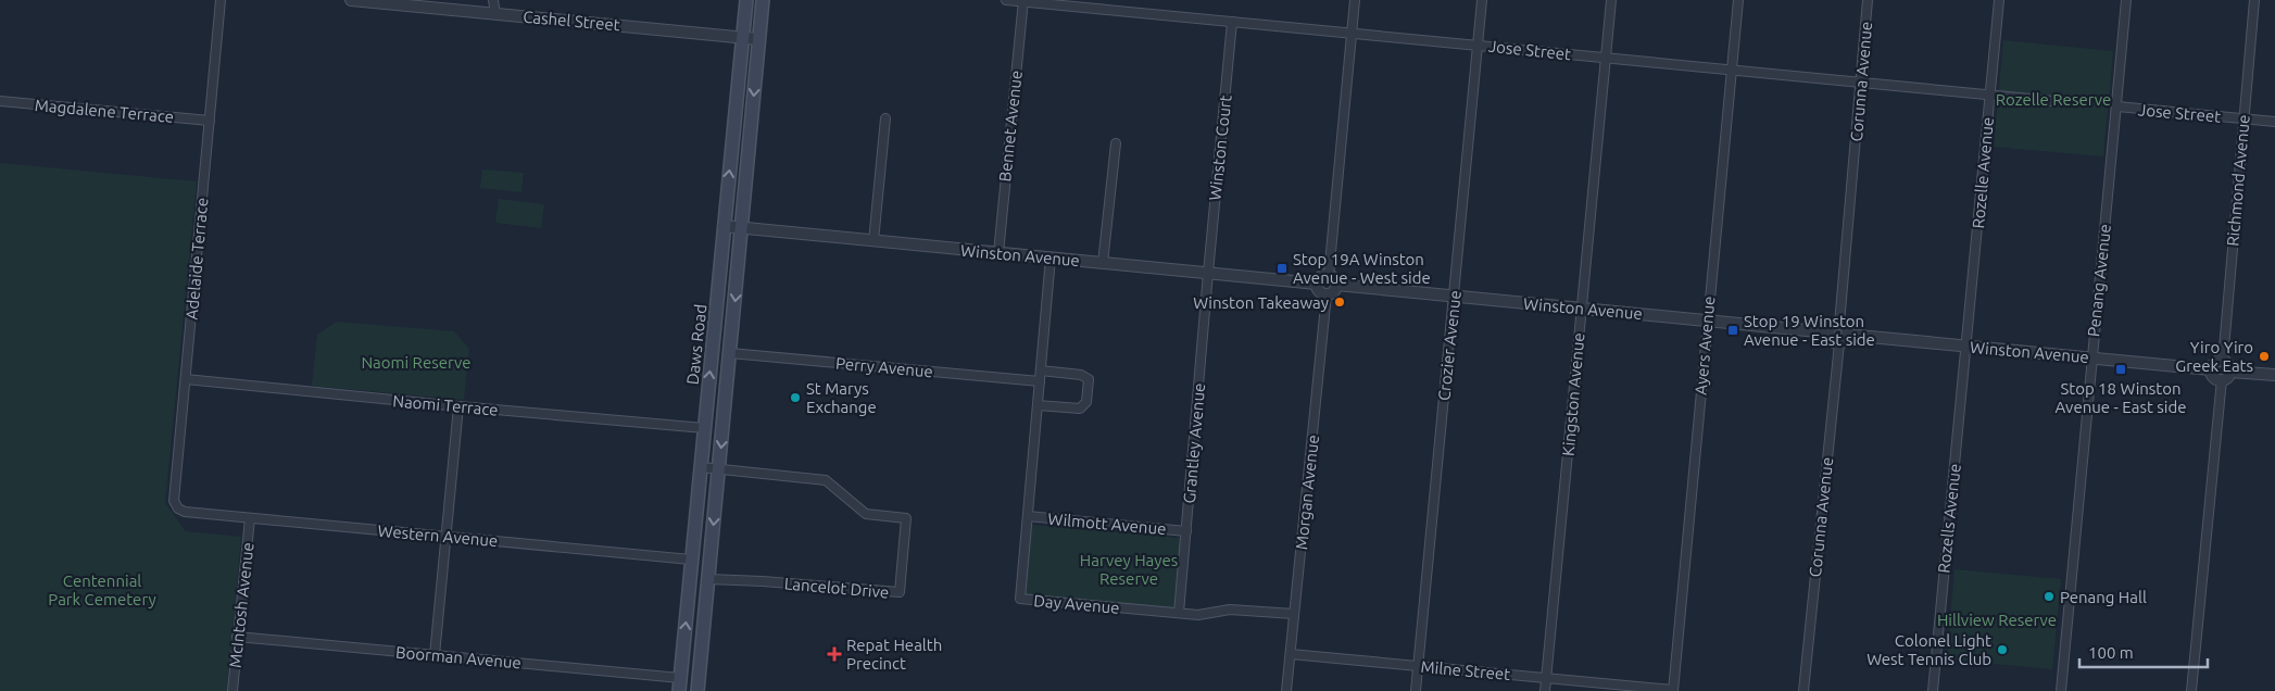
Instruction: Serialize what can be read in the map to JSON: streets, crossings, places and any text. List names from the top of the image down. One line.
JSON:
{"streets":{"main road":["Daws Road"],"street":["Cashel Street","Jose Street","Corunna Avenue","Magdalene Terrace","Bennet Avenue","Winston Court","Rozelle Avenue","Richmond Avenue","Winston Avenue","Adelaide Terrace","Penang Avenue","Crozier Avenue","Ayers Avenue","Perry Avenue","Kingston Avenue","Naomi Terrace","Grantley Avenue","Morgan Avenue","Rozells Avenue","Wilmott Avenue","Western Avenue","Lancelot Drive","Day Avenue","McIntosh Avenue","Boorman Avenue","Milne Street"]},"crossings":[["Cashel Street","Daws Road"],["Jose Street","Corunna Avenue"],["Jose Street","Bennet Avenue"],["Jose Street","Winston Court"],["Jose Street","Rozelle Avenue"],["Jose Street","Richmond Avenue"],["Jose Street","Penang Avenue"],["Jose Street","Crozier Avenue"],["Jose Street","Ayers Avenue"],["Jose Street","Kingston Avenue"],["Corunna Avenue","Winston Avenue"],["Magdalene Terrace","Adelaide Terrace"],["Bennet Avenue","Winston Avenue"],["Winston Court","Winston Avenue"],["Winston Court","Grantley Avenue"],["Rozelle Avenue","Winston Avenue"],["Rozelle Avenue","Rozells Avenue"],["Richmond Avenue","Winston Avenue"],["Winston Avenue","Penang Avenue"],["Winston Avenue","Daws Road"],["Winston Avenue","Crozier Avenue"],["Winston Avenue","Ayers Avenue"],["Winston Avenue","Kingston Avenue"],["Winston Avenue","Grantley Avenue"],["Winston Avenue","Morgan Avenue"],["Winston Avenue","Rozells Avenue"],["Winston Avenue","Day Avenue"],["Adelaide Terrace","Naomi Terrace"],["Adelaide Terrace","Western Avenue"],["Daws Road","Perry Avenue"],["Daws Road","Naomi Terrace"],["Daws Road","Western Avenue"],["Daws Road","Lancelot Drive"],["Daws Road","Boorman Avenue"],["Crozier Avenue","Milne Street"],["Ayers Avenue","Milne Street"],["Perry Avenue","Day Avenue"],["Kingston Avenue","Milne Street"],["Grantley Avenue","Wilmott Avenue"],["Grantley Avenue","Day Avenue"],["Morgan Avenue","Day Avenue"],["Morgan Avenue","Milne Street"],["Wilmott Avenue","Day Avenue"],["Western Avenue","McIntosh Avenue"],["McIntosh Avenue","Boorman Avenue"]],"parks":["Rozelle Reserve","Naomi Reserve","Harvey Hayes Reserve","Centennial Park Cemetery","Hillview Reserve"],"places":{"transit":["Stop 19A Winston Avenue - West side","Stop 19 Winston Avenue - East side","Stop 18 Winston Avenue - East side"],"other":["Winston Takeaway","Yiro Yiro Greek Eats","St Marys Exchange","Penang Hall","Colonel Light West Tennis Club"],"health":["Repat Health Precinct"]},"scale_bar":"100 m"}
